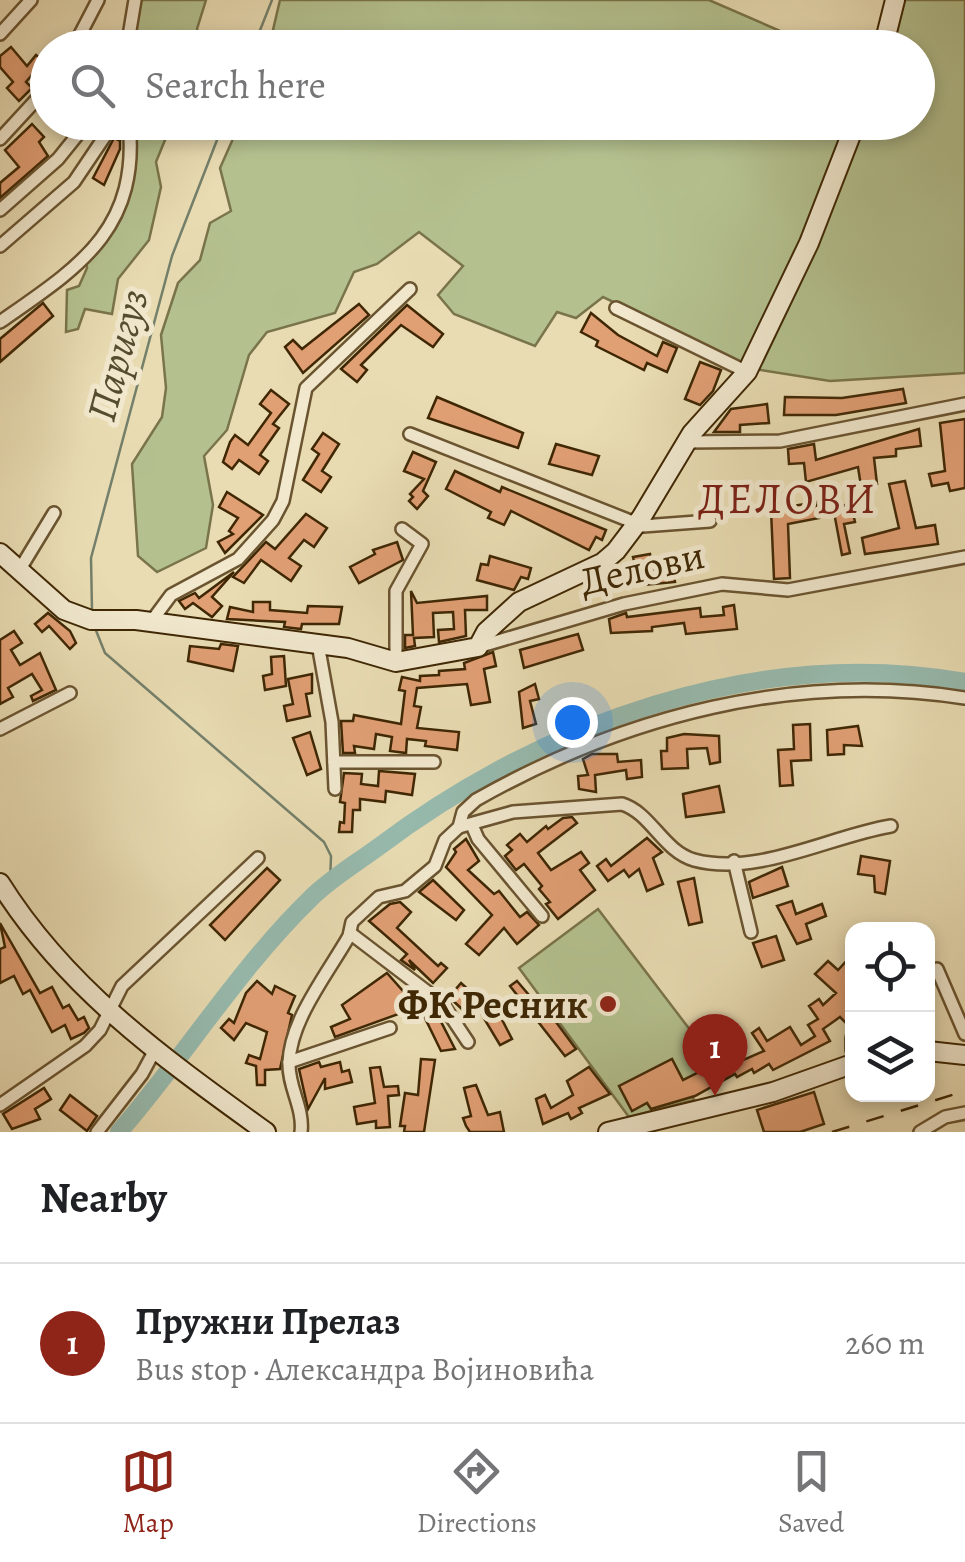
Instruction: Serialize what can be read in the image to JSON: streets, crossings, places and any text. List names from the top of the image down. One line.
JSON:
{"streets":{"street":["Делови"]},"districts":["ДЕЛОВИ"],"water":["Паригуз"],"places":["ФК Ресник"],"page":{"search":"Search here","pins":"1","heading":"Nearby","list":[{"mark":"1","name":"Пружни Прелаз","note":"Bus stop · Александра Војиновића","value":"260 m"}],"nav":["Map","Directions","Saved"]}}
